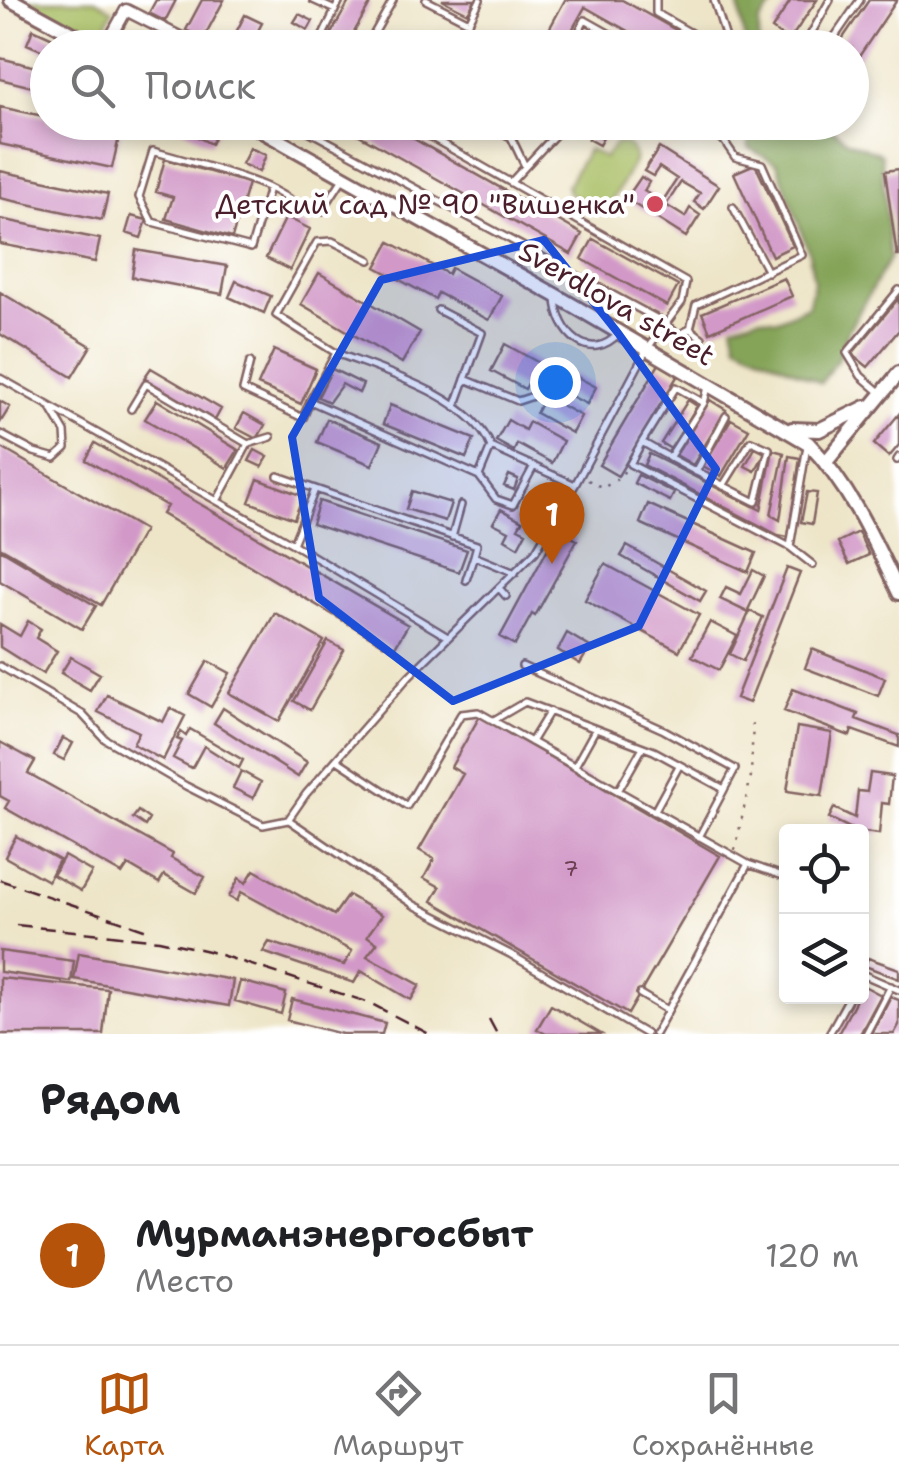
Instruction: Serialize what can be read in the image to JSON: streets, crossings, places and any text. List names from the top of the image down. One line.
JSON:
{"streets":{"street":["Sverdlova street"]},"places":["Детский сад № 90 \"Вишенка\""],"house_numbers":["7"],"page":{"search":"Поиск","pins":"1","heading":"Рядом","list":[{"mark":"1","name":"Мурманэнергосбыт","note":"Место","value":"120 m"}],"nav":["Карта","Маршрут","Сохранённые"]}}
